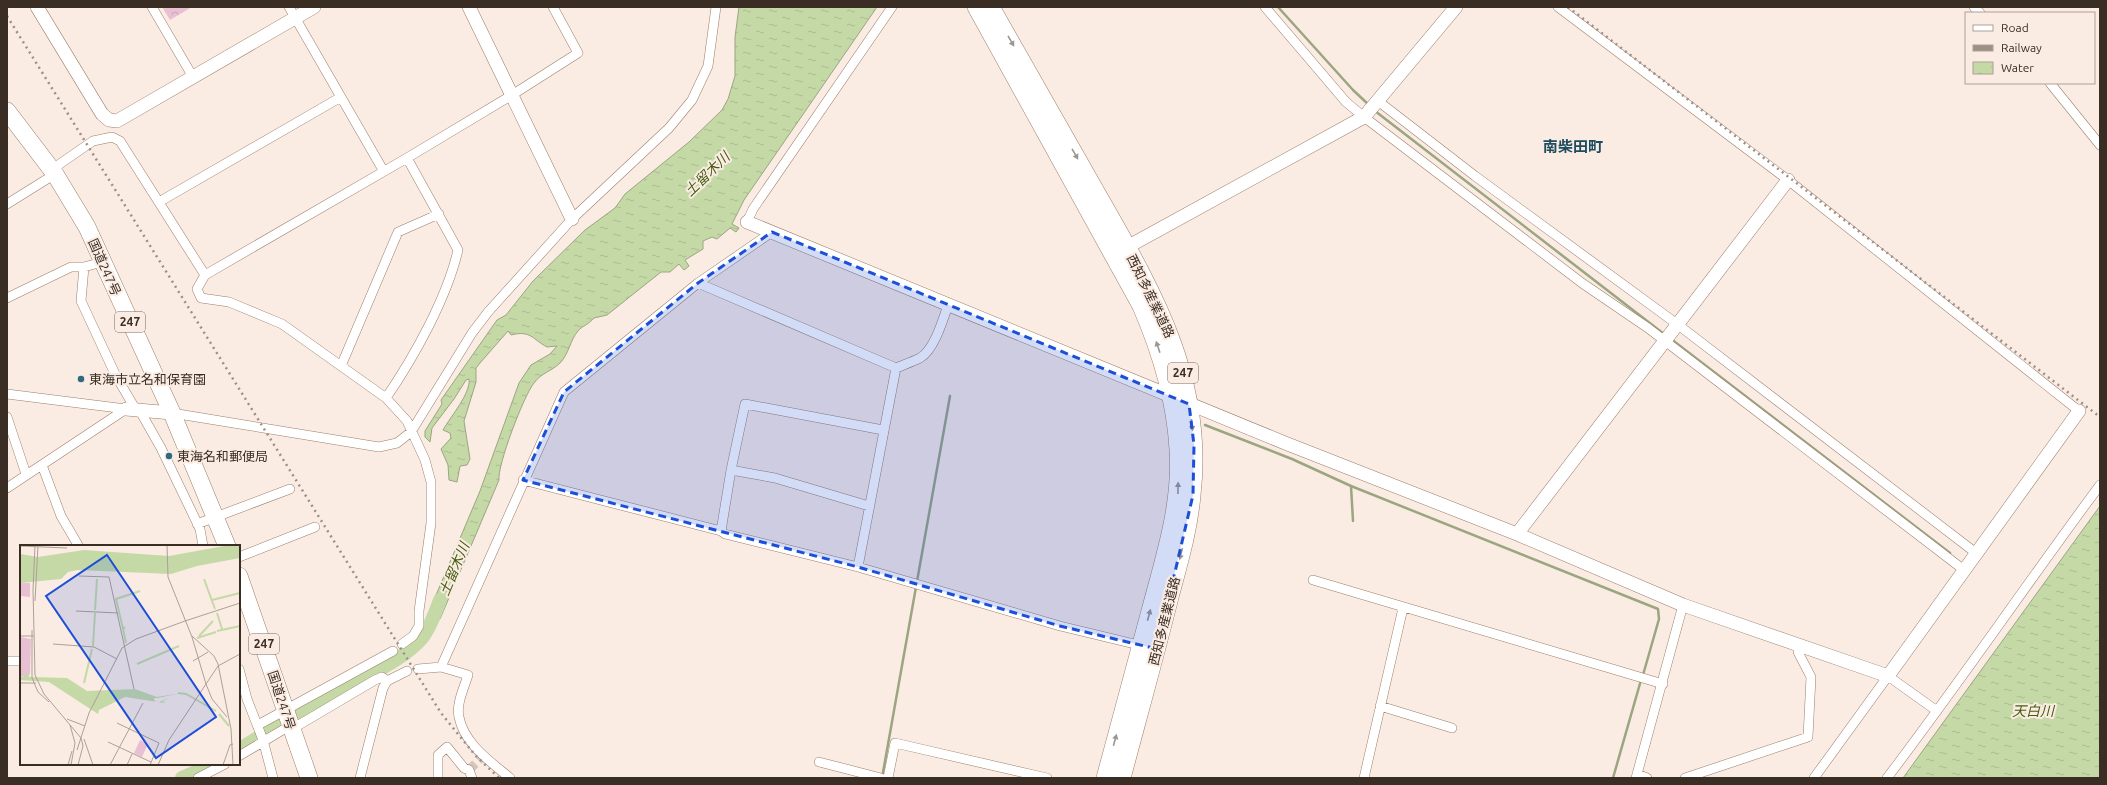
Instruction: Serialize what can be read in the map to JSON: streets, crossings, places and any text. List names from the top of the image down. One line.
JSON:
{"streets":{"highway":["国道247号","西知多産業道路","247"]},"districts":["南柴田町"],"water":["土留木川","天白川"],"places":["東海市立名和保育園","東海名和郵便局"],"legend":["Road","Railway","Water"]}
